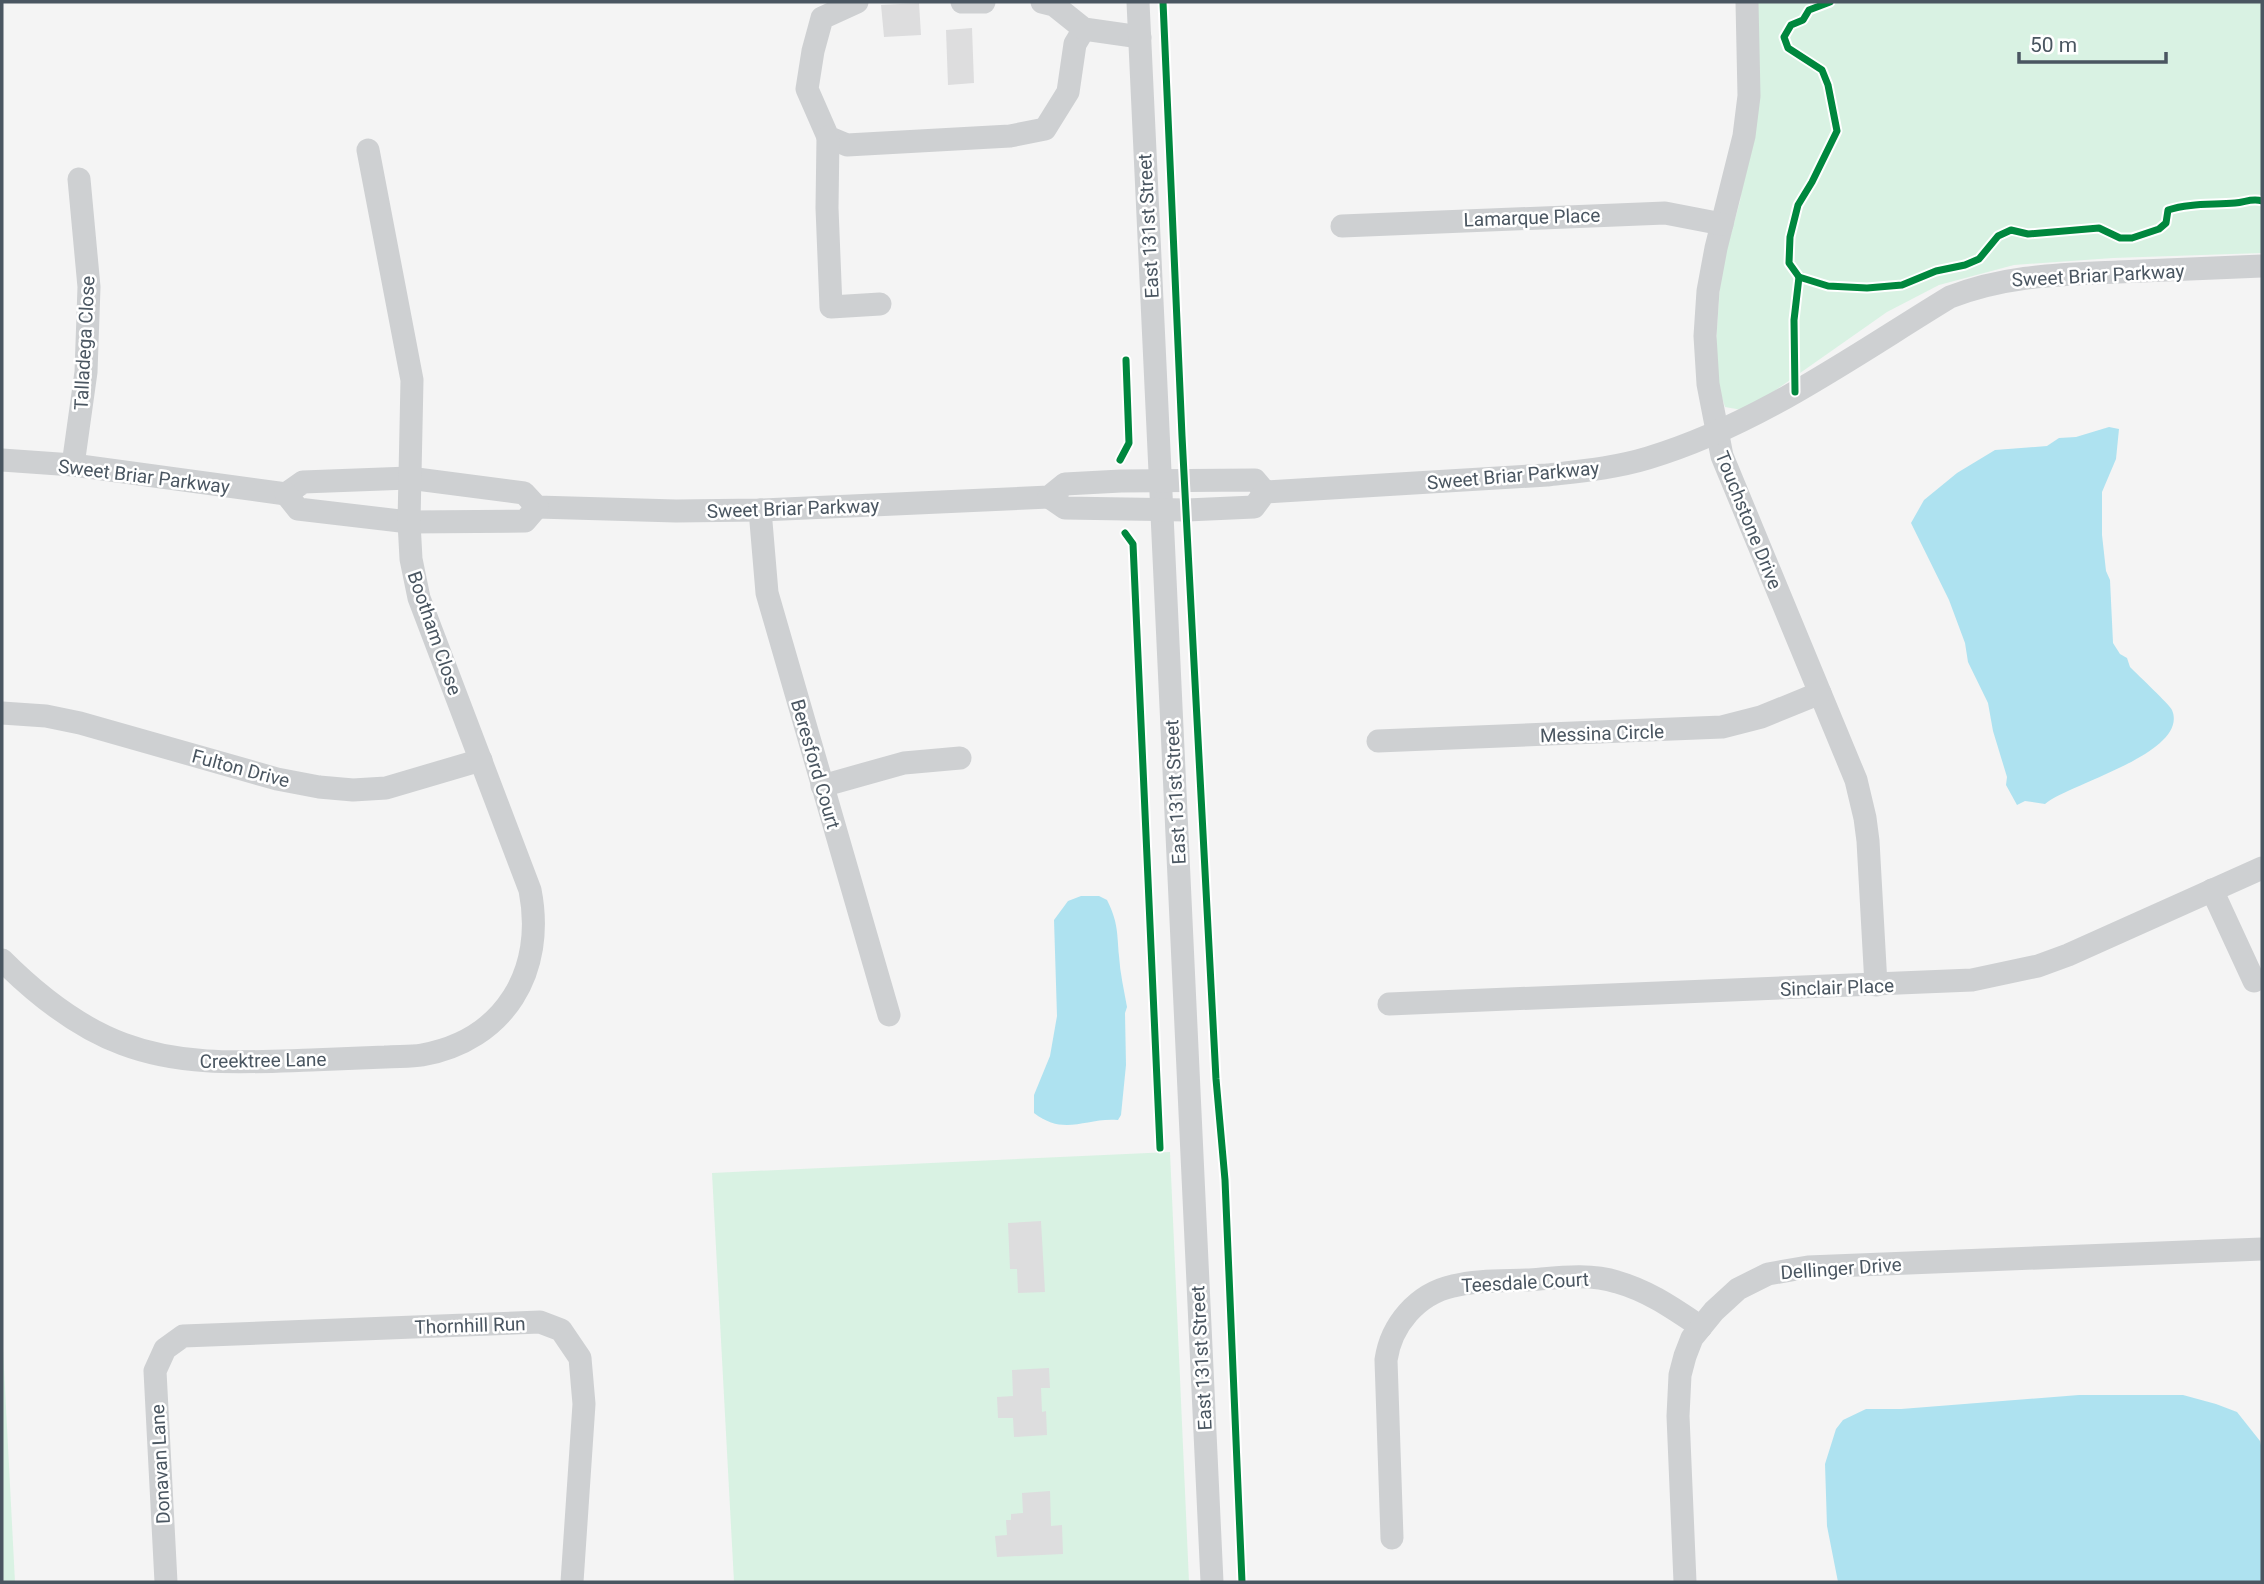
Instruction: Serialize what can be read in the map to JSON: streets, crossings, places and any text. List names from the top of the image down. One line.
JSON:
{"streets":{"street":["Lamarque Place","East 131st Street","Sweet Briar Parkway","Talladega Close","Touchstone Drive","Bootham Close","Messina Circle","Beresford Court","Fulton Drive","Sinclair Place","Creektree Lane","Dellinger Drive","Teesdale Court","Thornhill Run","Donavan Lane"]},"crossings":[["Lamarque Place","Touchstone Drive"],["East 131st Street","Sweet Briar Parkway"],["Sweet Briar Parkway","Talladega Close"],["Sweet Briar Parkway","Touchstone Drive"],["Sweet Briar Parkway","Bootham Close"],["Sweet Briar Parkway","Beresford Court"],["Touchstone Drive","Messina Circle"],["Touchstone Drive","Sinclair Place"],["Bootham Close","Fulton Drive"],["Bootham Close","Creektree Lane"],["Dellinger Drive","Teesdale Court"],["Thornhill Run","Donavan Lane"]],"scale_bar":"50 m"}
